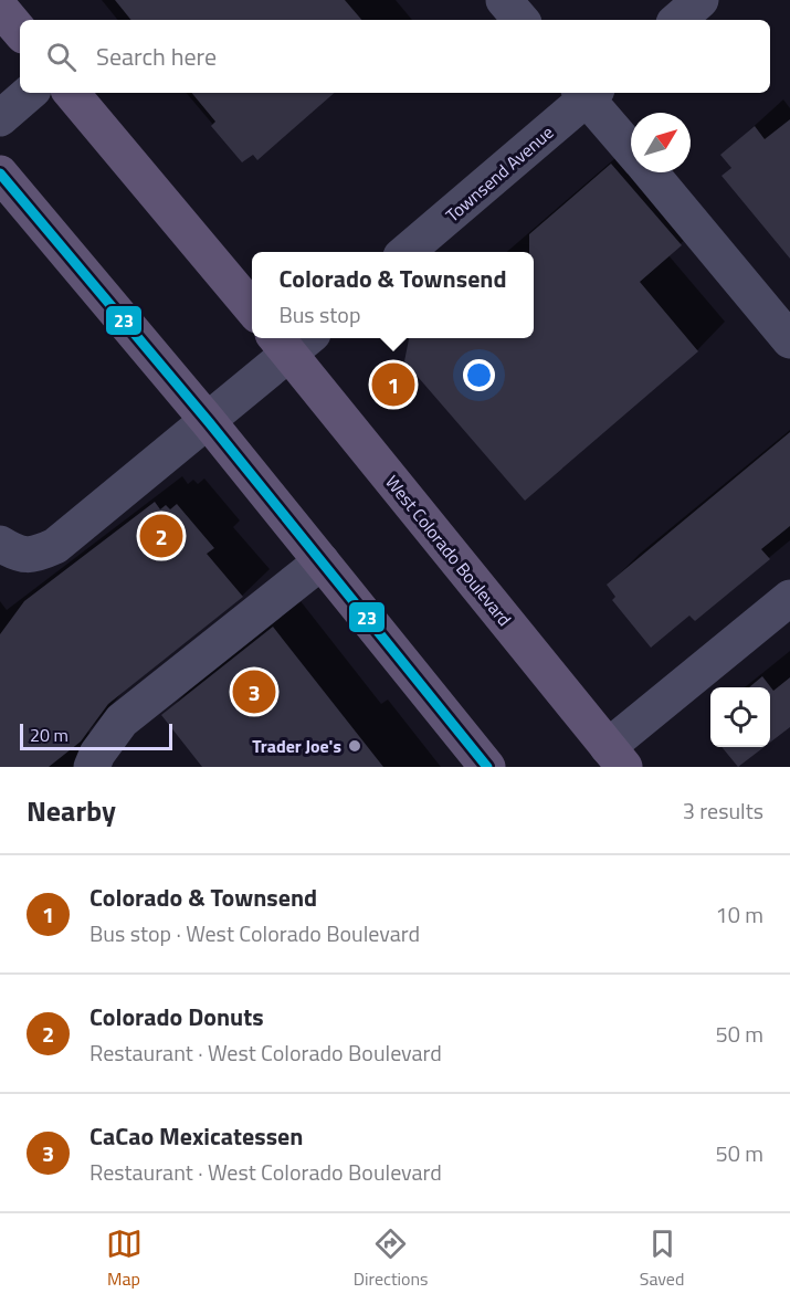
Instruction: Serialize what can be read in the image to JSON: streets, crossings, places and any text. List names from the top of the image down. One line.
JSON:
{"streets":{"main road":["West Colorado Boulevard"],"street":["Townsend Avenue"]},"places":["Trader Joe's"],"lines":["transit line 23"],"scale_bar":"20 m","north":"top right","page":{"search":"Search here","popup":["Colorado & Townsend","Bus stop"],"pins":["1","2","3"],"scale":"20 m","heading":["Nearby","3 results"],"list":[{"mark":"1","name":"Colorado & Townsend","note":"Bus stop · West Colorado Boulevard","value":"10 m"},{"mark":"2","name":"Colorado Donuts","note":"Restaurant · West Colorado Boulevard","value":"50 m"},{"mark":"3","name":"CaCao Mexicatessen","note":"Restaurant · West Colorado Boulevard","value":"50 m"}],"nav":["Map","Directions","Saved"]}}
